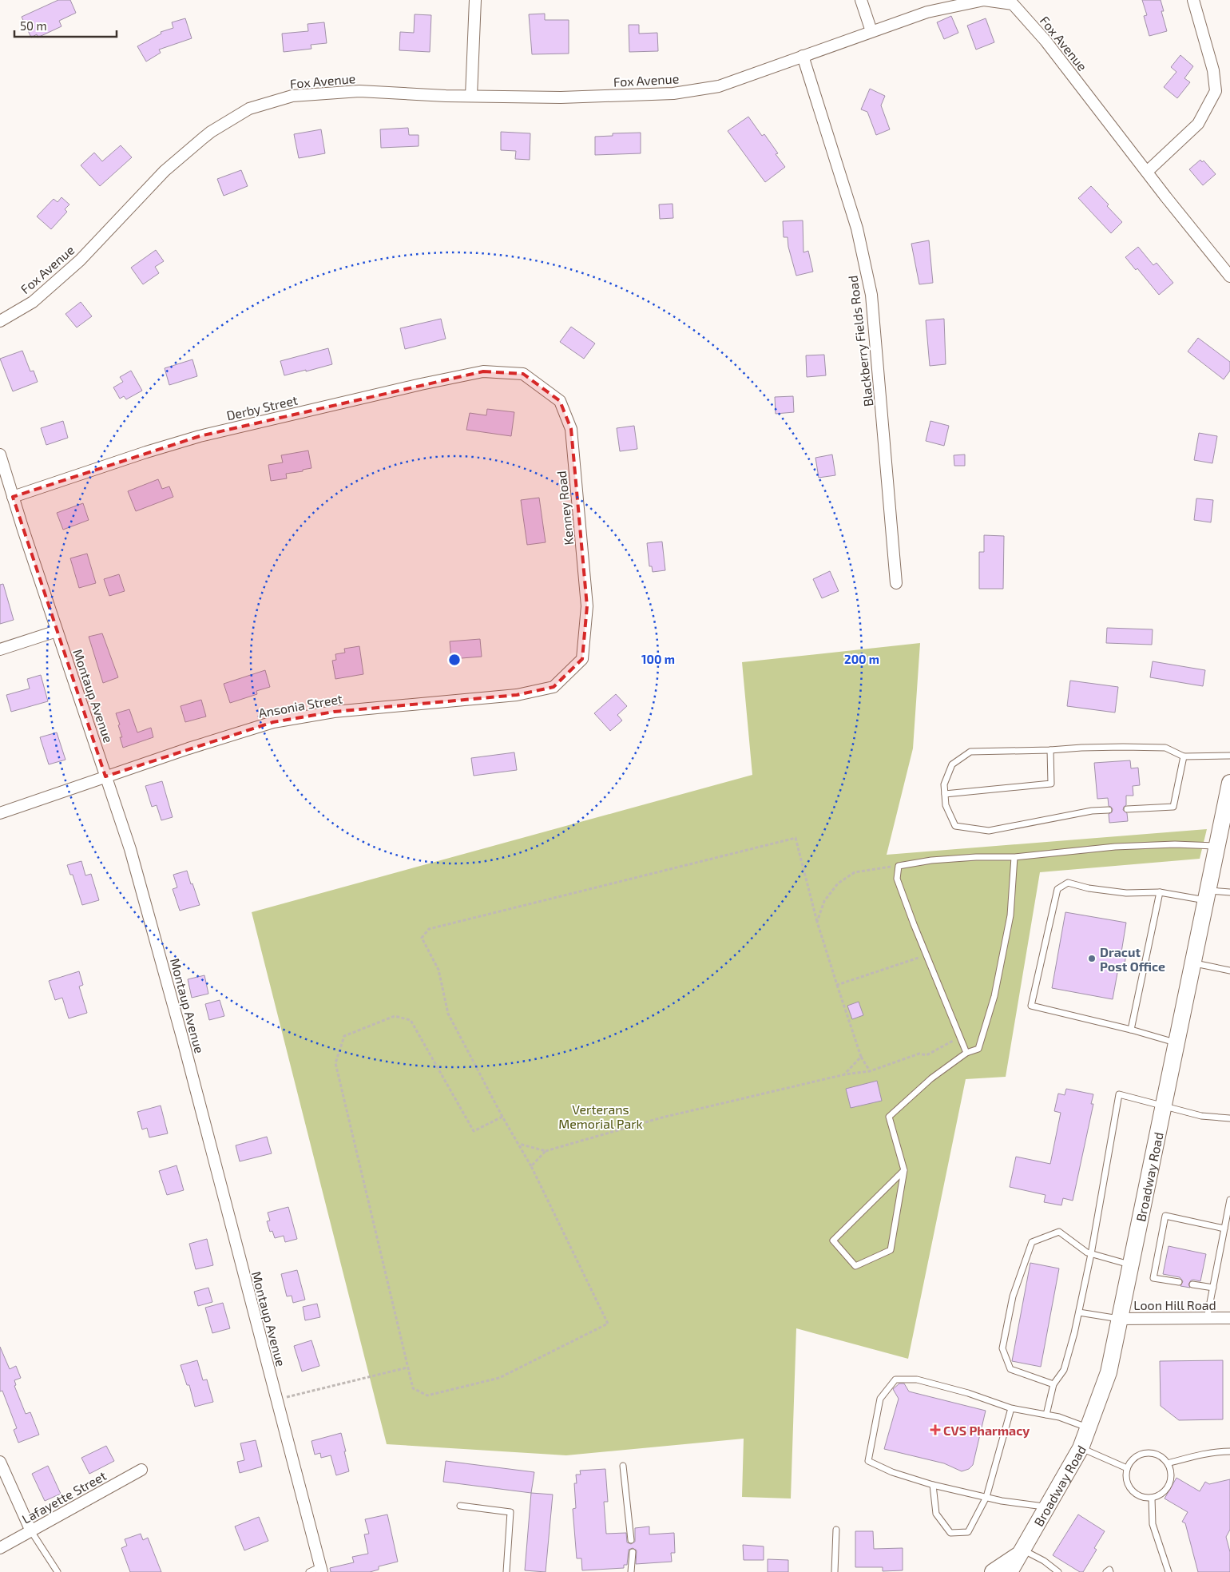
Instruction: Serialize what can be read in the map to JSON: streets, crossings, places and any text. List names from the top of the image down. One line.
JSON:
{"streets":{"main road":["Broadway Road"],"street":["Fox Avenue","Blackberry Fields Road","Derby Street","Kenney Road","Montaup Avenue","Ansonia Street","Loon Hill Road","Lafayette Street"]},"crossings":[["Fox Avenue","Blackberry Fields Road"],["Derby Street","Kenney Road"],["Derby Street","Montaup Avenue"],["Kenney Road","Ansonia Street"],["Montaup Avenue","Ansonia Street"],["Broadway Road","Loon Hill Road"]],"parks":["Verterans Memorial Park"],"places":{"other":["Dracut Post Office"],"health":["CVS Pharmacy"]},"scale_bar":"50 m","rings":["100 m","200 m"]}
